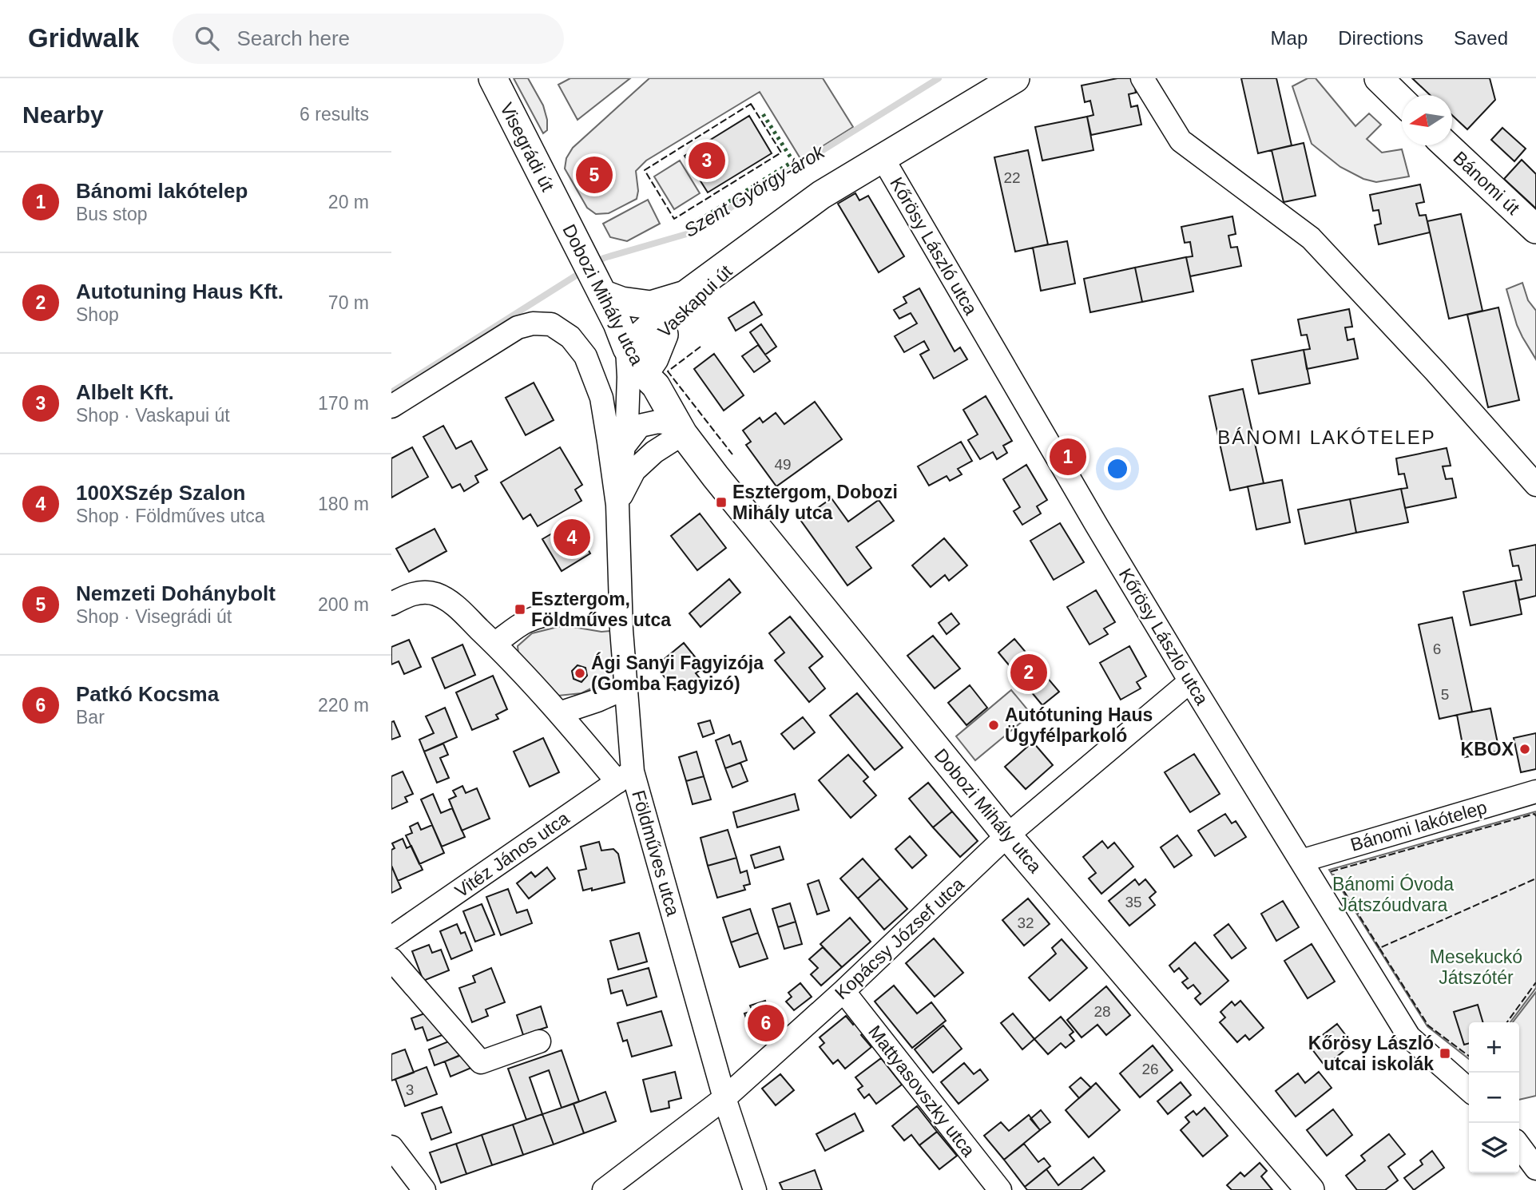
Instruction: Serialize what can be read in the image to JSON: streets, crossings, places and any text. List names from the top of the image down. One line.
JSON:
{"streets":{"main road":["Visegrádi út","Bánomi út","Dobozi Mihály utca","Vaskapui út"],"street":["Kőrösy László utca","Bánomi lakótelep","Földműves utca","Vitéz János utca","Kopácsy József utca","Mattyasovszky utca"]},"crossings":[["Visegrádi út","Dobozi Mihály utca"],["Kőrösy László utca","Vaskapui út"],["Kőrösy László utca","Bánomi lakótelep"],["Kőrösy László utca","Kopácsy József utca"],["Dobozi Mihály utca","Vaskapui út"],["Dobozi Mihály utca","Földműves utca"],["Dobozi Mihály utca","Kopácsy József utca"],["Vaskapui út","Földműves utca"],["Földműves utca","Vitéz János utca"],["Földműves utca","Kopácsy József utca"],["Kopácsy József utca","Mattyasovszky utca"]],"districts":["BÁNOMI LAKÓTELEP"],"water":["Szent György-árok"],"parks":["Bánomi Óvoda Játszóudvara","Mesekuckó Játszótér"],"places":{"transit":["Esztergom, Dobozi Mihály utca","Esztergom, Földműves utca","Kőrösy László utcai iskolák"],"other":["Ági Sanyi Fagyizója (Gomba Fagyizó)","Autótuning Haus Ügyfélparkoló","KBOX"]},"house_numbers":["22","49","6","5","35","32","28","26","3"],"north":"left","page":{"header":"Gridwalk","search":"Search here","nav":["Map","Directions","Saved"],"heading":["Nearby","6 results"],"pins":["3","5","1","4","2","6"],"list":[{"mark":"1","name":"Bánomi lakótelep","note":"Bus stop","value":"20 m"},{"mark":"2","name":"Autotuning Haus Kft.","note":"Shop","value":"70 m"},{"mark":"3","name":"Albelt Kft.","note":"Shop · Vaskapui út","value":"170 m"},{"mark":"4","name":"100XSzép Szalon","note":"Shop · Földműves utca","value":"180 m"},{"mark":"5","name":"Nemzeti Dohánybolt","note":"Shop · Visegrádi út","value":"200 m"},{"mark":"6","name":"Patkó Kocsma","note":"Bar","value":"220 m"}],"map_buttons":["+","−"]}}
